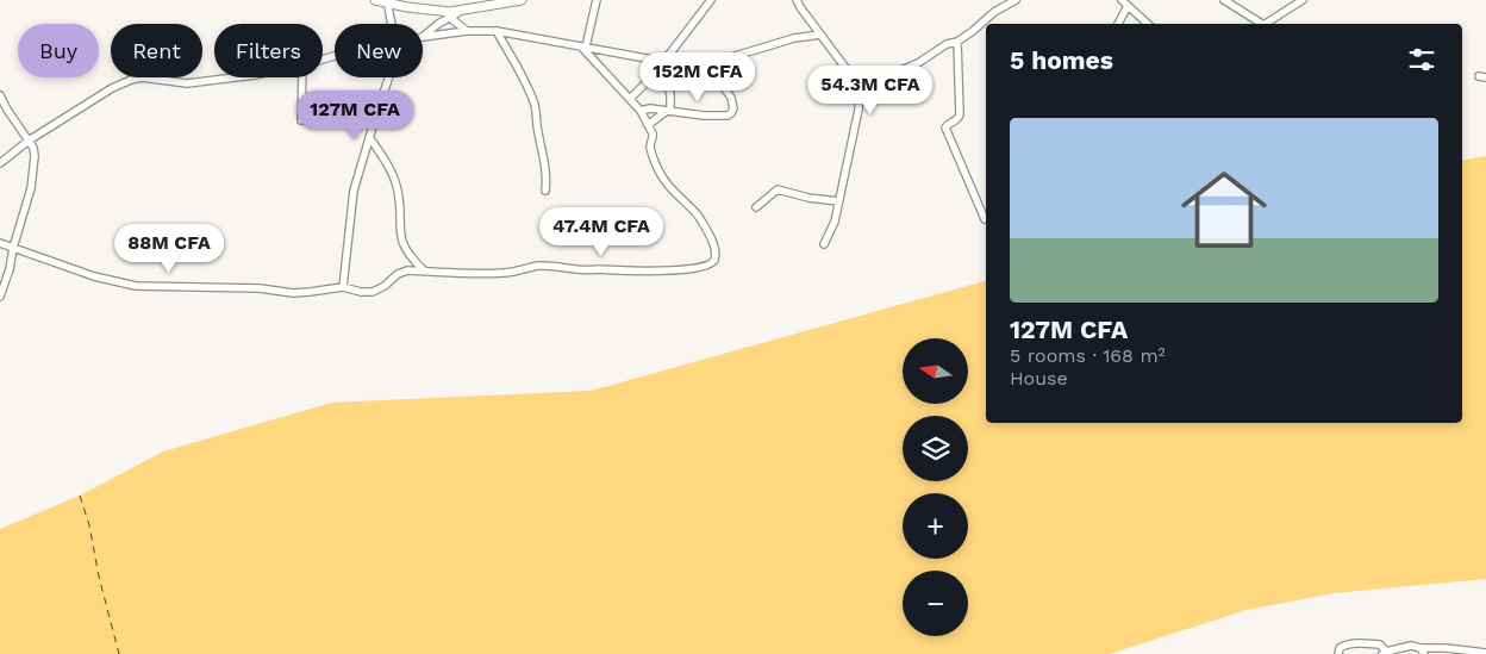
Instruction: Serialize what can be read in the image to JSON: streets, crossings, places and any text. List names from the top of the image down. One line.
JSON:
{"north":"left","page":{"chip":["Buy","Rent","Filters","New"],"heading":"5 homes","price":["152M CFA","54.3M CFA","127M CFA","47.4M CFA","88M CFA"],"list":[{"name":"127M CFA","note":"5 rooms · 168 m² · House"}],"map_buttons":["+","−"]}}
